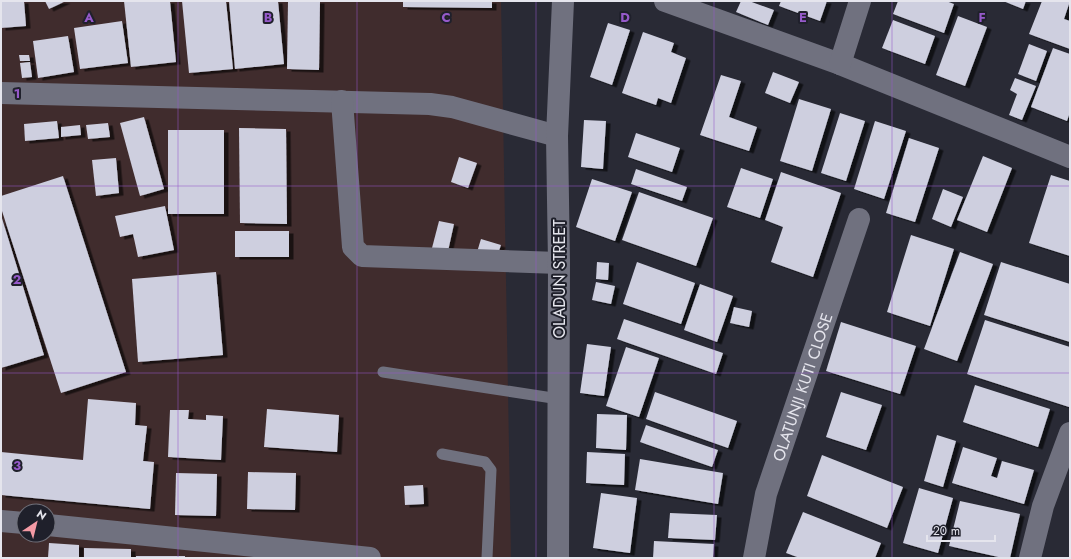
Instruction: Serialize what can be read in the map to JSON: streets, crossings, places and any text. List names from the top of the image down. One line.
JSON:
{"streets":{"street":["OLADUN STREET","OLATUNJI KUTI CLOSE"]},"scale_bar":"20 m","north":"top right","grid":{"columns":["A","B","C","D","E","F"],"rows":["1","2","3"]}}
